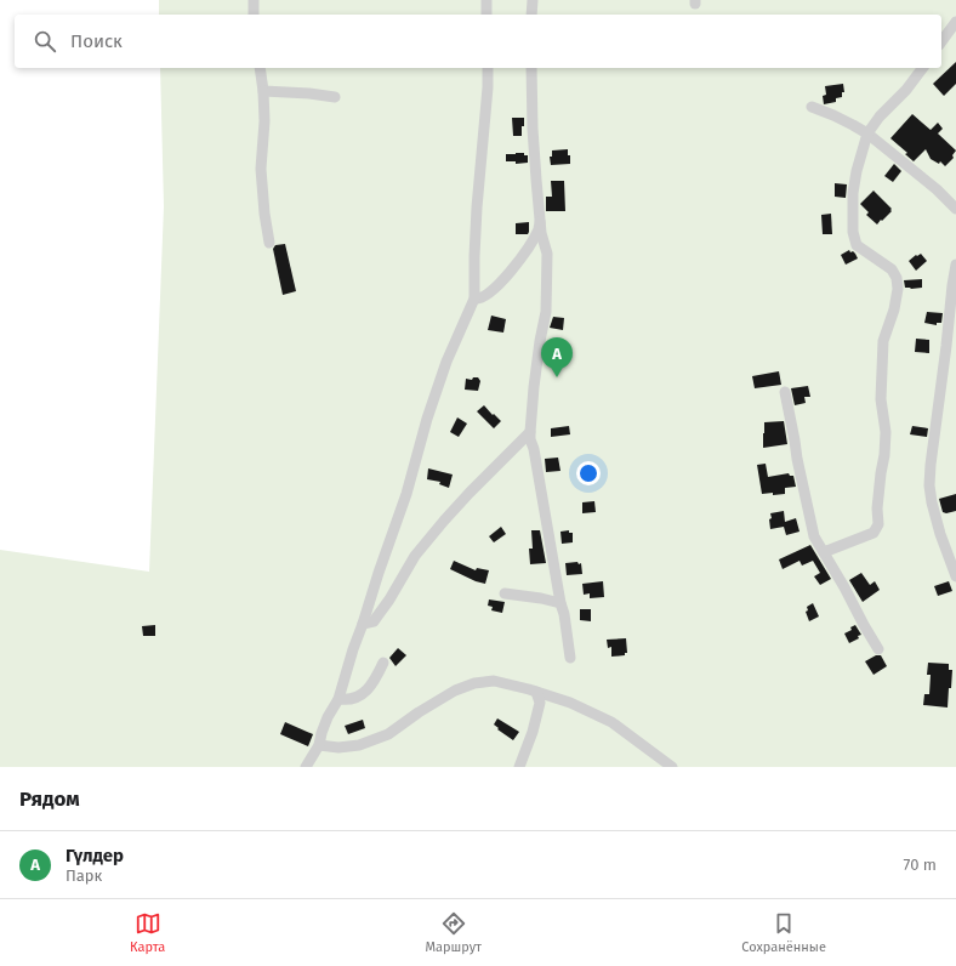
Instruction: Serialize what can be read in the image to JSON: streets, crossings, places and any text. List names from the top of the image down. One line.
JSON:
{"page":{"search":"Поиск","pins":"A","heading":"Рядом","list":[{"mark":"A","name":"Гүлдер","note":"Парк","value":"70 m"}],"nav":["Карта","Маршрут","Сохранённые"]}}
